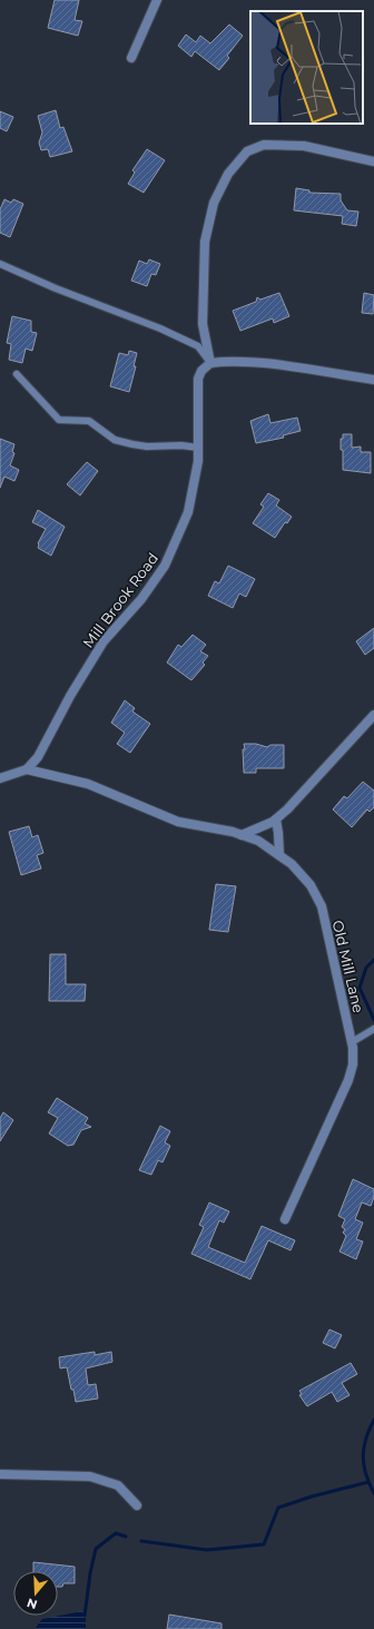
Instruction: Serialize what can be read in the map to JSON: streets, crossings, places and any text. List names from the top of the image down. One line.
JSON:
{"streets":{"street":["Mill Brook Road","Old Mill Lane"]},"crossings":[["Mill Brook Road","Old Mill Lane"]],"north":"bottom"}
